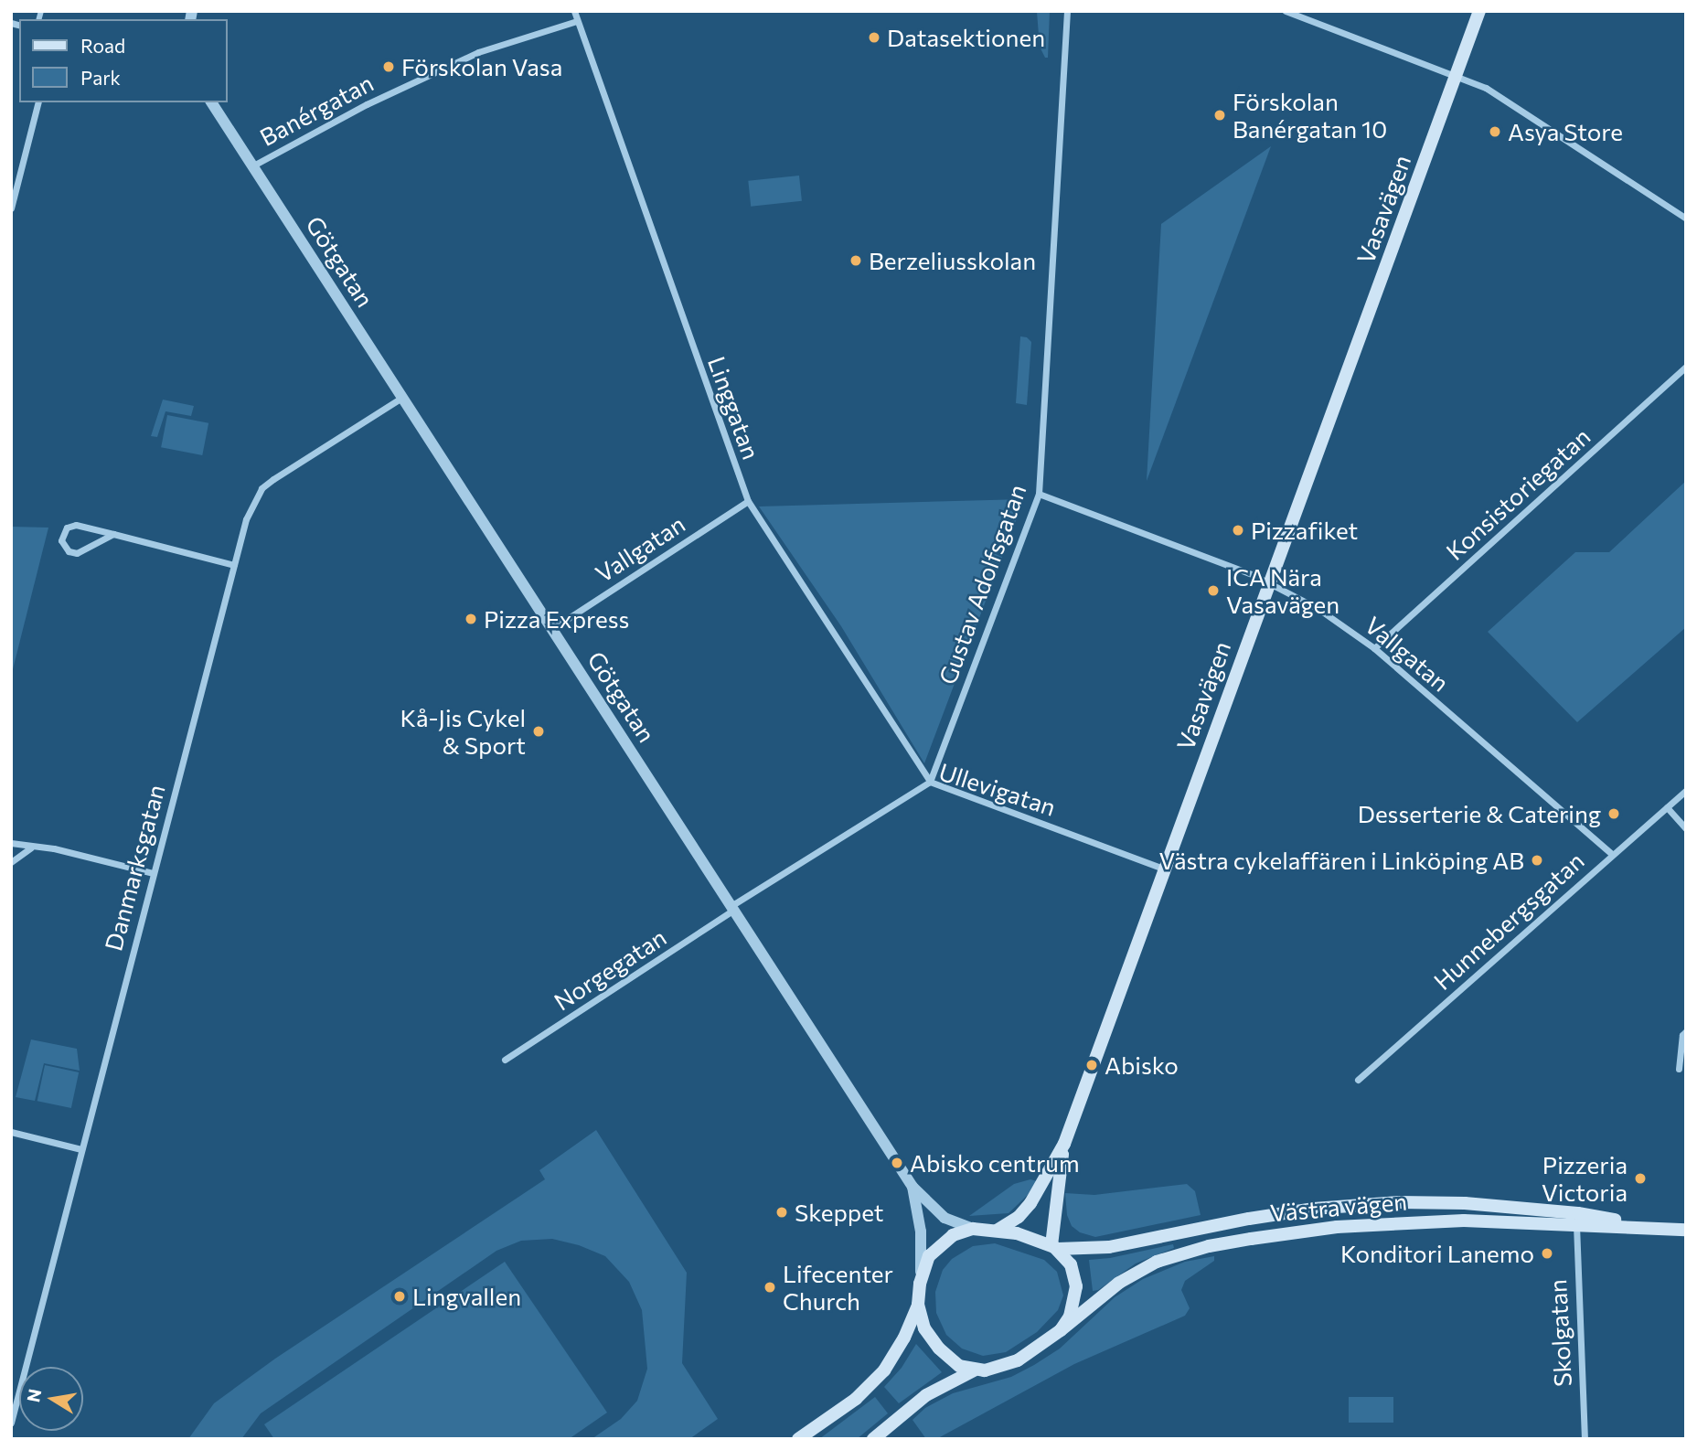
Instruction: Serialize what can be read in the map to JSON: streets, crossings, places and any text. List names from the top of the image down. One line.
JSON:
{"streets":{"main road":["Vasavägen","Västra vägen"],"street":["Banérgatan","Götgatan","Linggatan","Konsistoriegatan","Vallgatan","Gustav Adolfsgatan","Ullevigatan","Danmarksgatan","Hunnebergsgatan","Norgegatan","Skolgatan"]},"crossings":[["Banérgatan","Götgatan"],["Banérgatan","Linggatan"],["Vasavägen","Götgatan"],["Vasavägen","Vallgatan"],["Vasavägen","Ullevigatan"],["Vasavägen","Västra vägen"],["Götgatan","Vallgatan"],["Götgatan","Ullevigatan"],["Götgatan","Danmarksgatan"],["Götgatan","Norgegatan"],["Götgatan","Västra vägen"],["Linggatan","Vallgatan"],["Linggatan","Gustav Adolfsgatan"],["Linggatan","Ullevigatan"],["Konsistoriegatan","Vallgatan"],["Vallgatan","Gustav Adolfsgatan"],["Vallgatan","Hunnebergsgatan"],["Gustav Adolfsgatan","Ullevigatan"],["Ullevigatan","Norgegatan"],["Västra vägen","Skolgatan"]],"places":["Datasektionen","Förskolan Vasa","Förskolan Banérgatan 10","Asya Store","Berzeliusskolan","Pizzafiket","ICA Nära Vasavägen","Pizza Express","Kå-Jis Cykel & Sport","Desserterie & Catering","Västra cykelaffären i Linköping AB","Abisko","Abisko centrum","Pizzeria Victoria","Skeppet","Konditori Lanemo","Lifecenter Church","Lingvallen"],"legend":["Road","Park"],"north":"left"}
